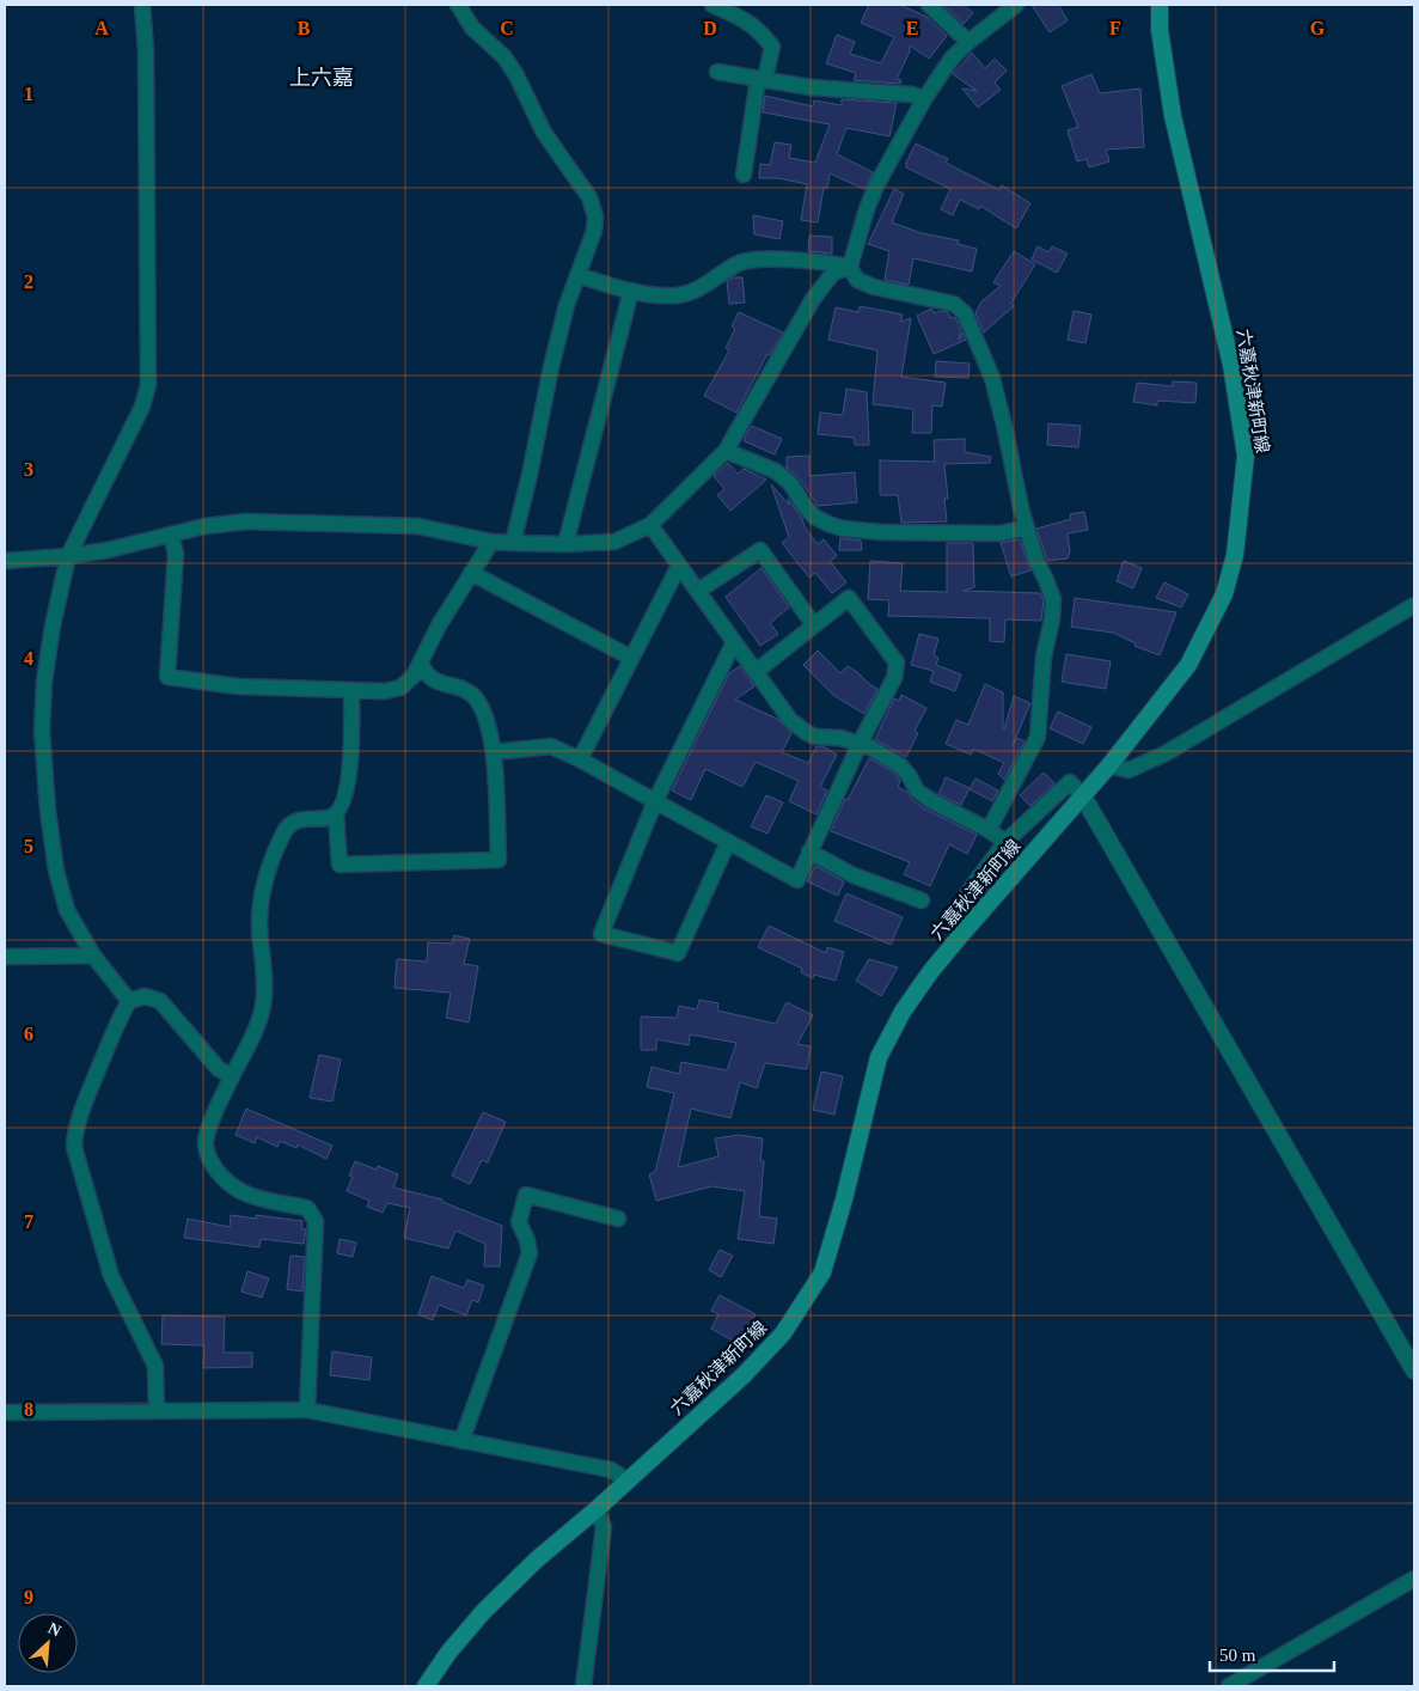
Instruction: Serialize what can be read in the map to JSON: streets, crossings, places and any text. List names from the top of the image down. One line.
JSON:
{"streets":{"main road":["六嘉秋津新町線"]},"districts":["上六嘉"],"scale_bar":"50 m","north":"top right","grid":{"columns":["A","B","C","D","E","F","G"],"rows":["1","2","3","4","5","6","7","8","9"]}}
